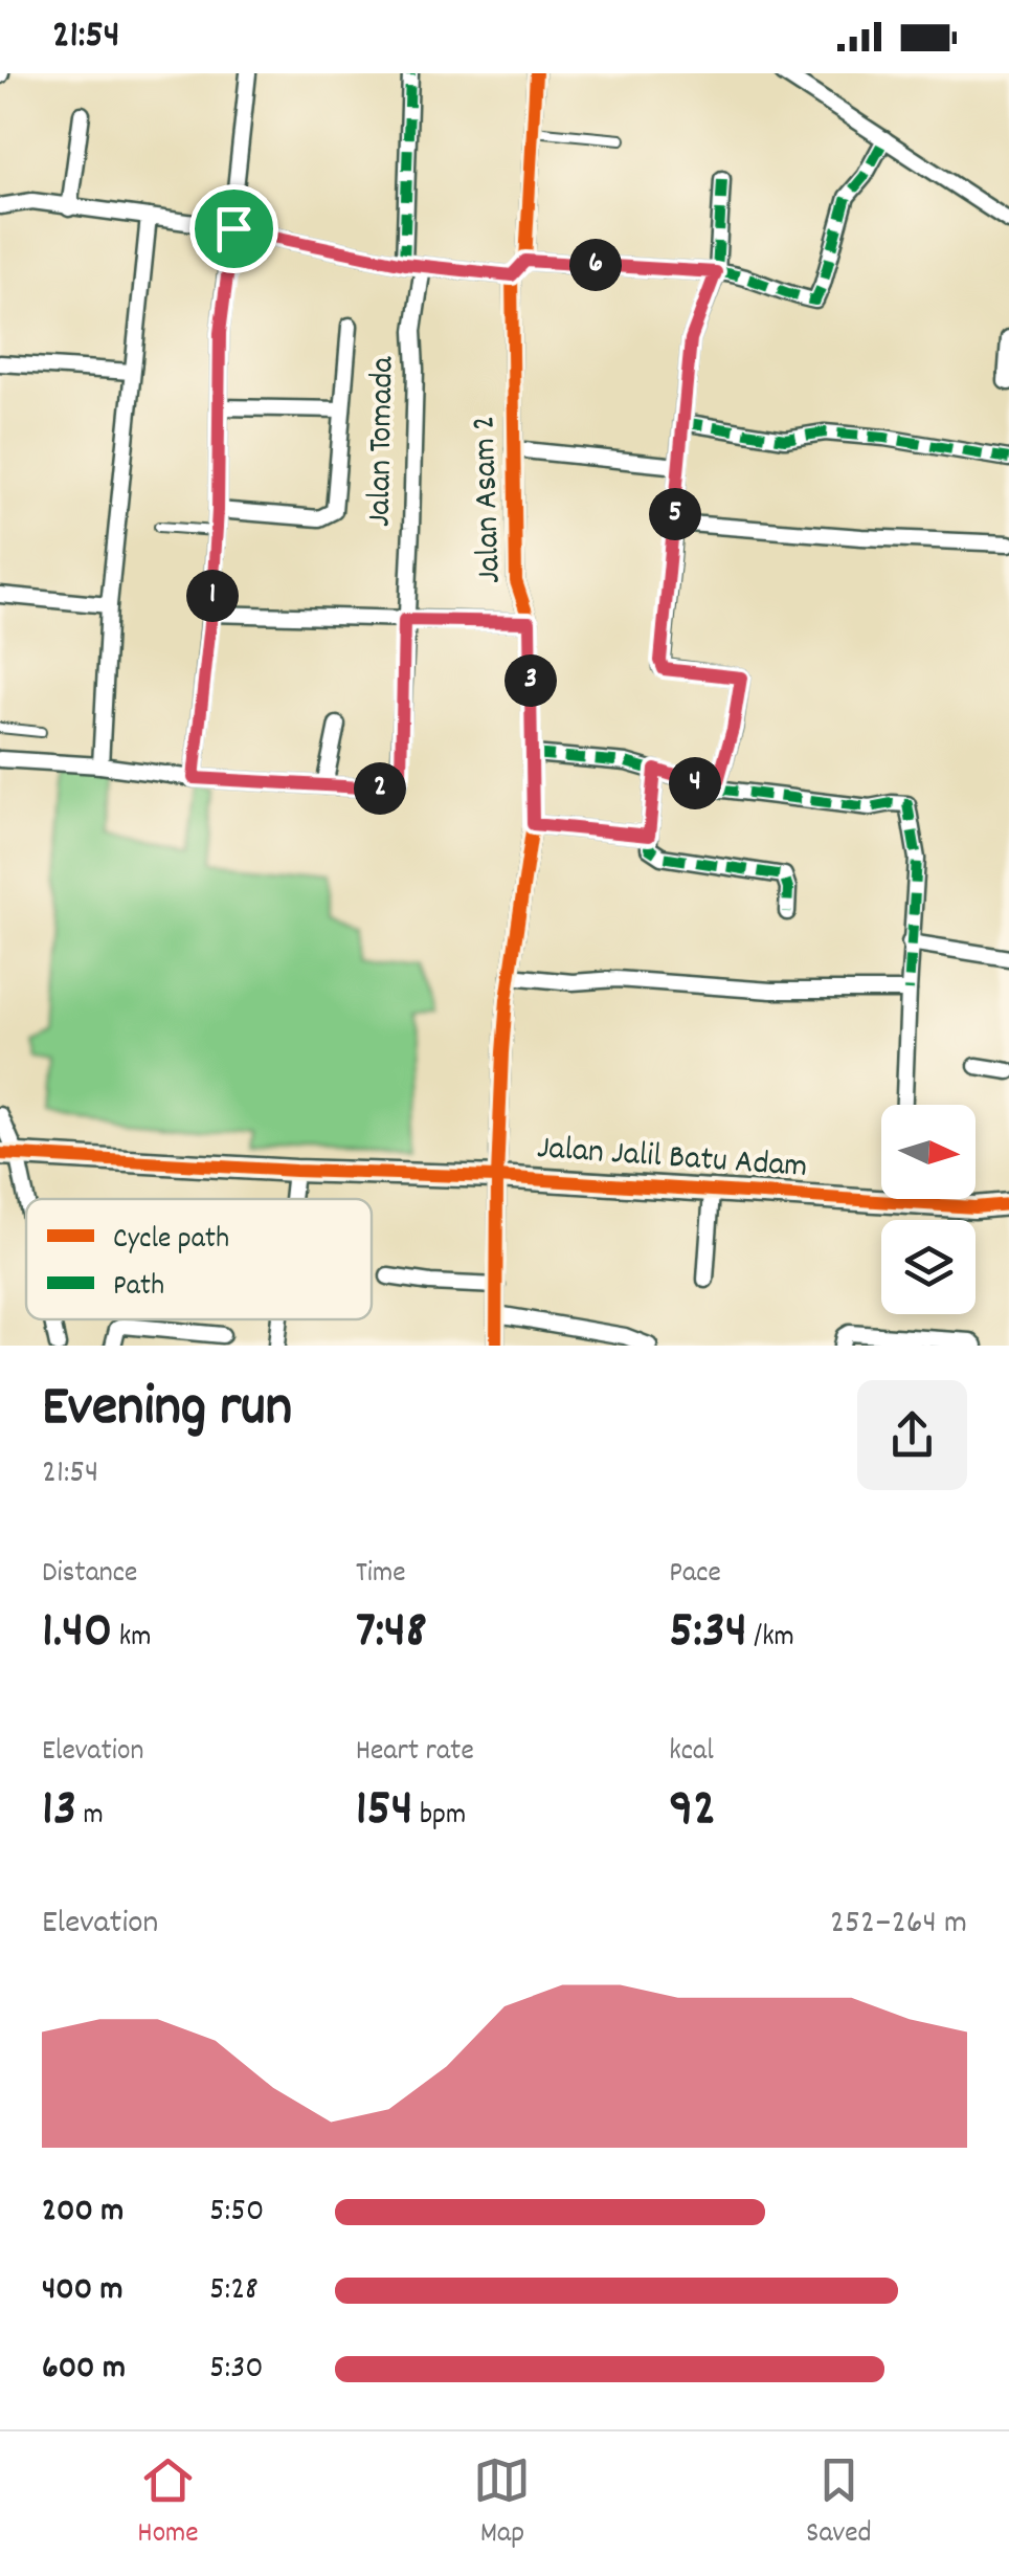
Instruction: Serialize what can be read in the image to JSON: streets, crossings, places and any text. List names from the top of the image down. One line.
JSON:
{"streets":{"street":["Jalan Tomada","Jalan Asam 2","Jalan Jalil Batu Adam"]},"crossings":[["Jalan Asam 2","Jalan Jalil Batu Adam"]],"legend":["Cycle path","Path"],"north":"right","page":{"status":"21:54","pins":["6","5","1","3","4","2"],"heading":["Evening run","21:54"],"stats":[["Distance","1.40 km"],["Time","7:48"],["Pace","5:34 /km"],["Elevation","13 m"],["Heart rate","154 bpm"],["kcal","92"]],"chart":["Elevation","252–264 m"],"list":[{"name":"200 m","note":"5:50"},{"name":"400 m","note":"5:28"},{"name":"600 m","note":"5:30"}],"tabs":["Home","Map","Saved"]}}
